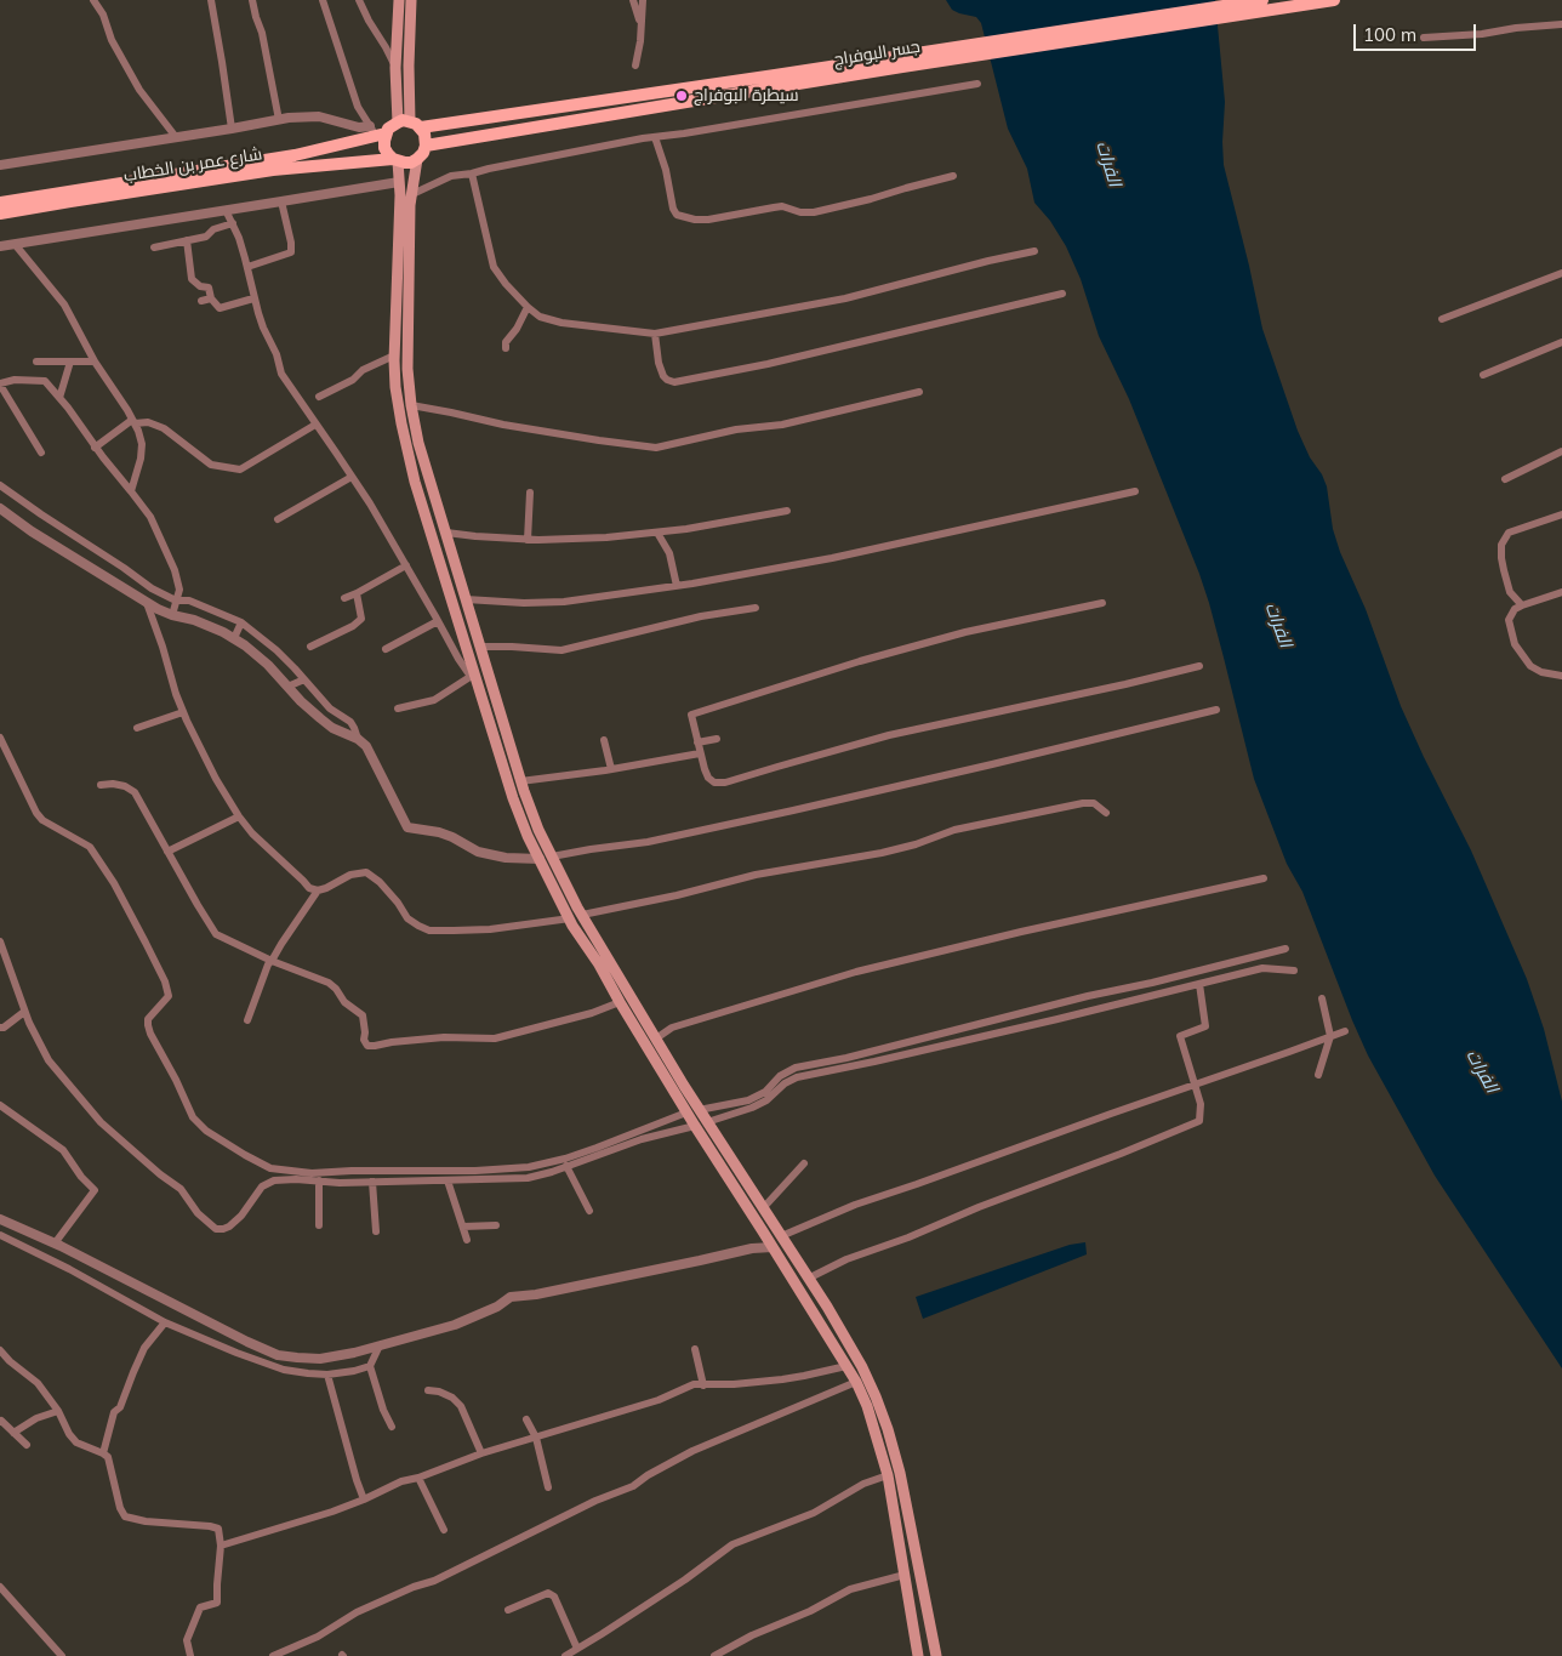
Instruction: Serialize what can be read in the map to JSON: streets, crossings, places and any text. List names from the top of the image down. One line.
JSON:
{"streets":{"main road":["جسر البوفراج","شارع عمر بن الخطاب"]},"crossings":[["جسر البوفراج","شارع عمر بن الخطاب"]],"water":["الفرات"],"places":["سيطرة البوفراج"],"scale_bar":"100 m"}
